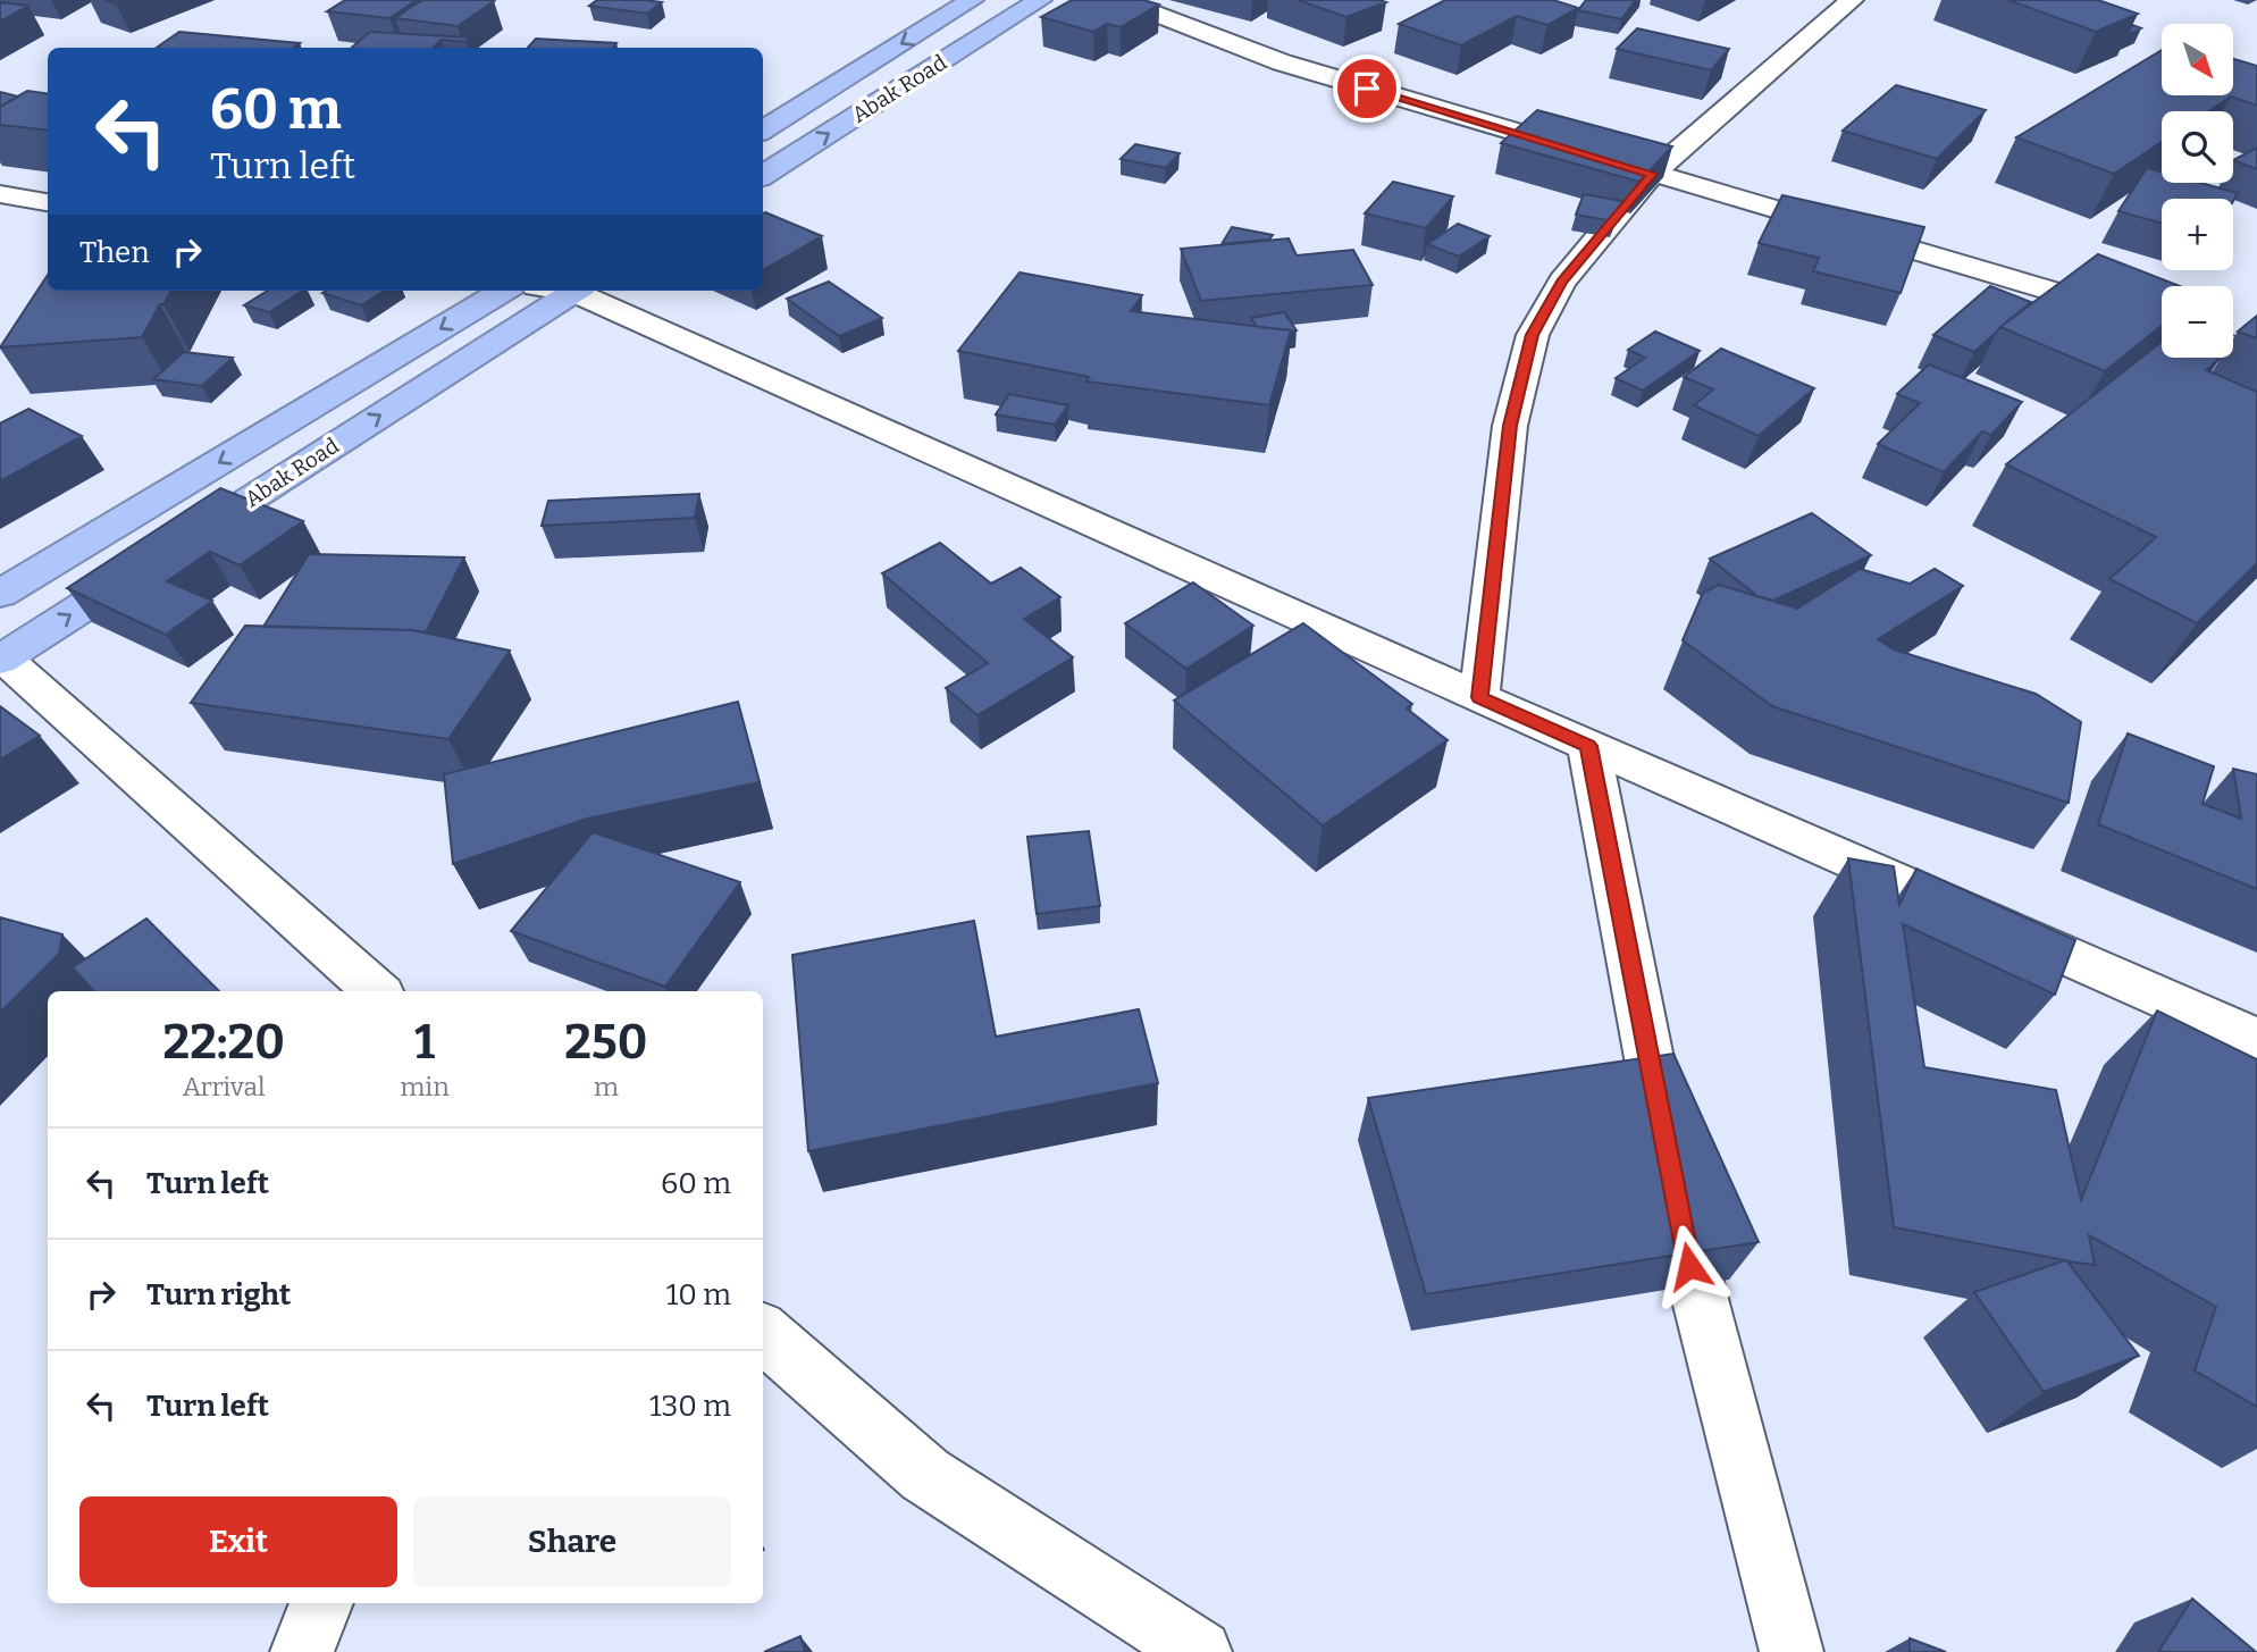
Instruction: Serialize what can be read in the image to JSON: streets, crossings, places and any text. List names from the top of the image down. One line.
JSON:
{"streets":{"highway":["Abak Road"]},"north":"bottom right","page":{"map_buttons":["+","−"],"turn":["60 m","Turn left"],"then":"Then","eta":["22:20","Arrival","1","min","250","m"],"list":[{"name":"Turn left","value":"60 m"},{"name":"Turn right","value":"10 m"},{"name":"Turn left","value":"130 m"}],"buttons":["Exit","Share"]}}
